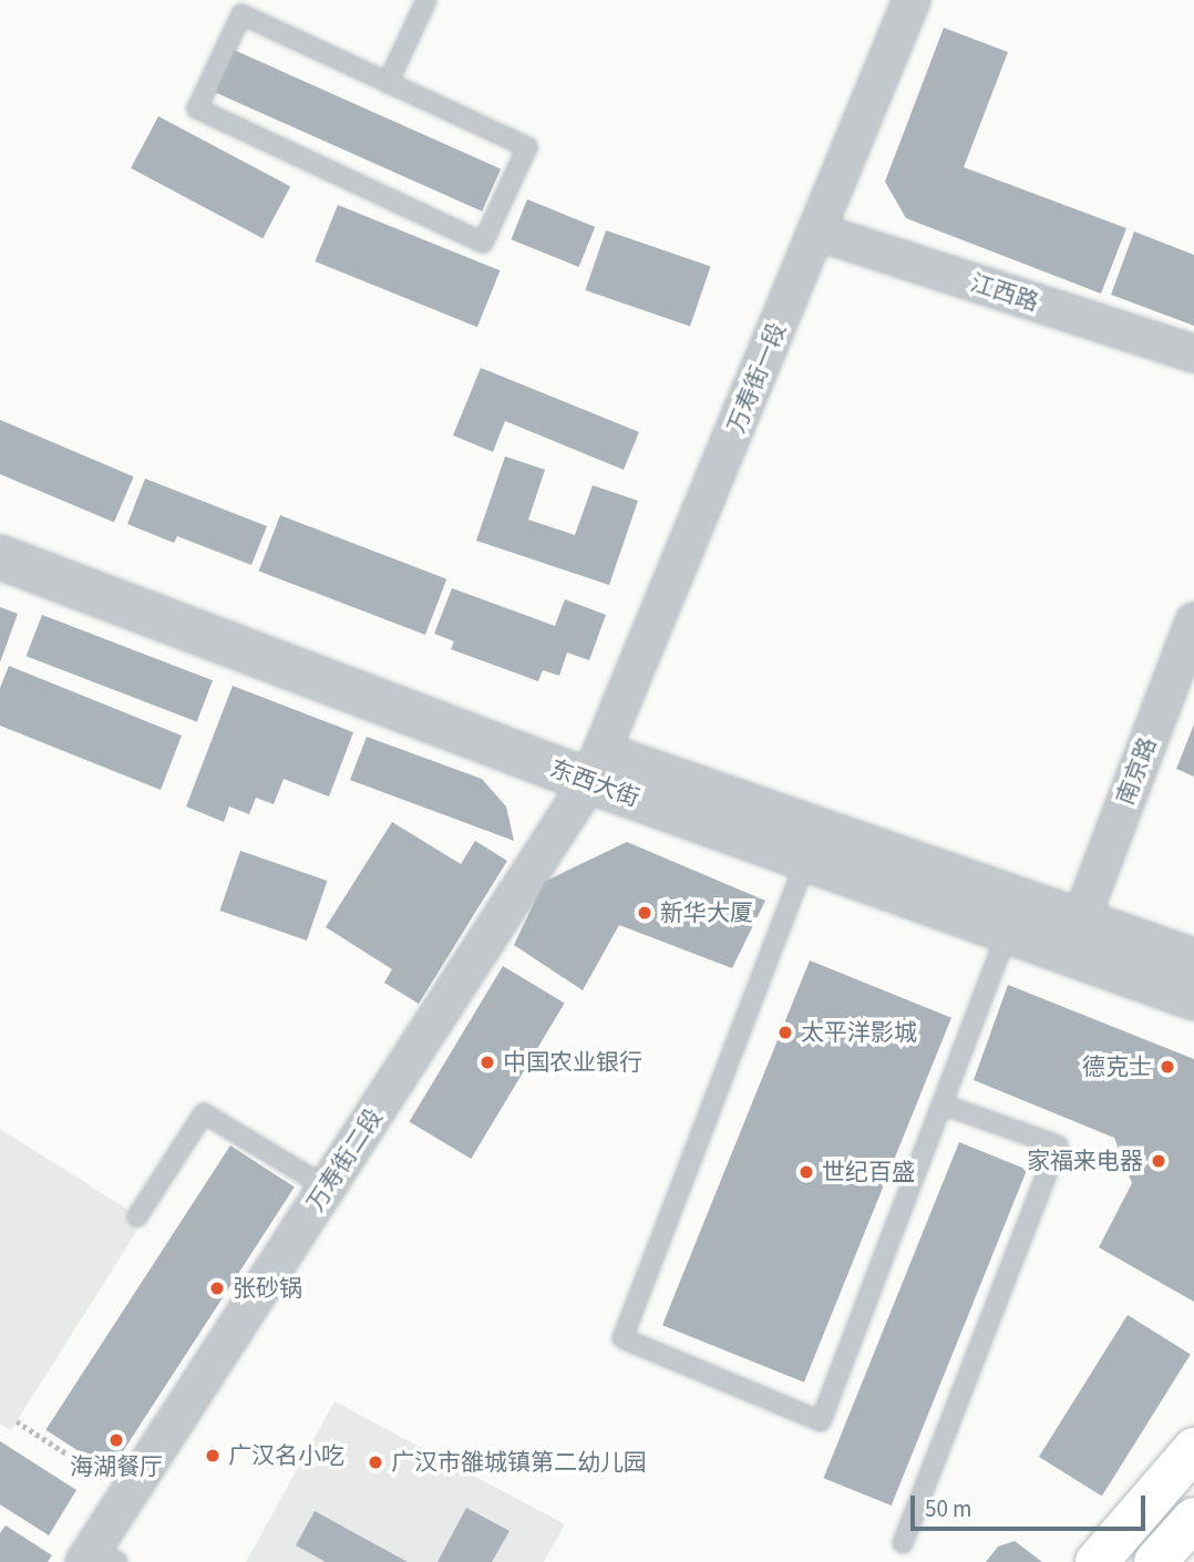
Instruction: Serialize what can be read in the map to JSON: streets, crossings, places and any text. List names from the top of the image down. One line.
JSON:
{"streets":{"street":["江西路","万寿街一段","南京路","东西大街","万寿街二段"]},"crossings":[["江西路","万寿街一段"],["万寿街一段","东西大街"],["万寿街一段","万寿街二段"],["南京路","东西大街"],["东西大街","万寿街二段"]],"places":["新华大厦","太平洋影城","中国农业银行","德克士","家福来电器","世纪百盛","张砂锅","海湖餐厅","广汉名小吃","广汉市雒城镇第二幼儿园"],"scale_bar":"50 m"}
